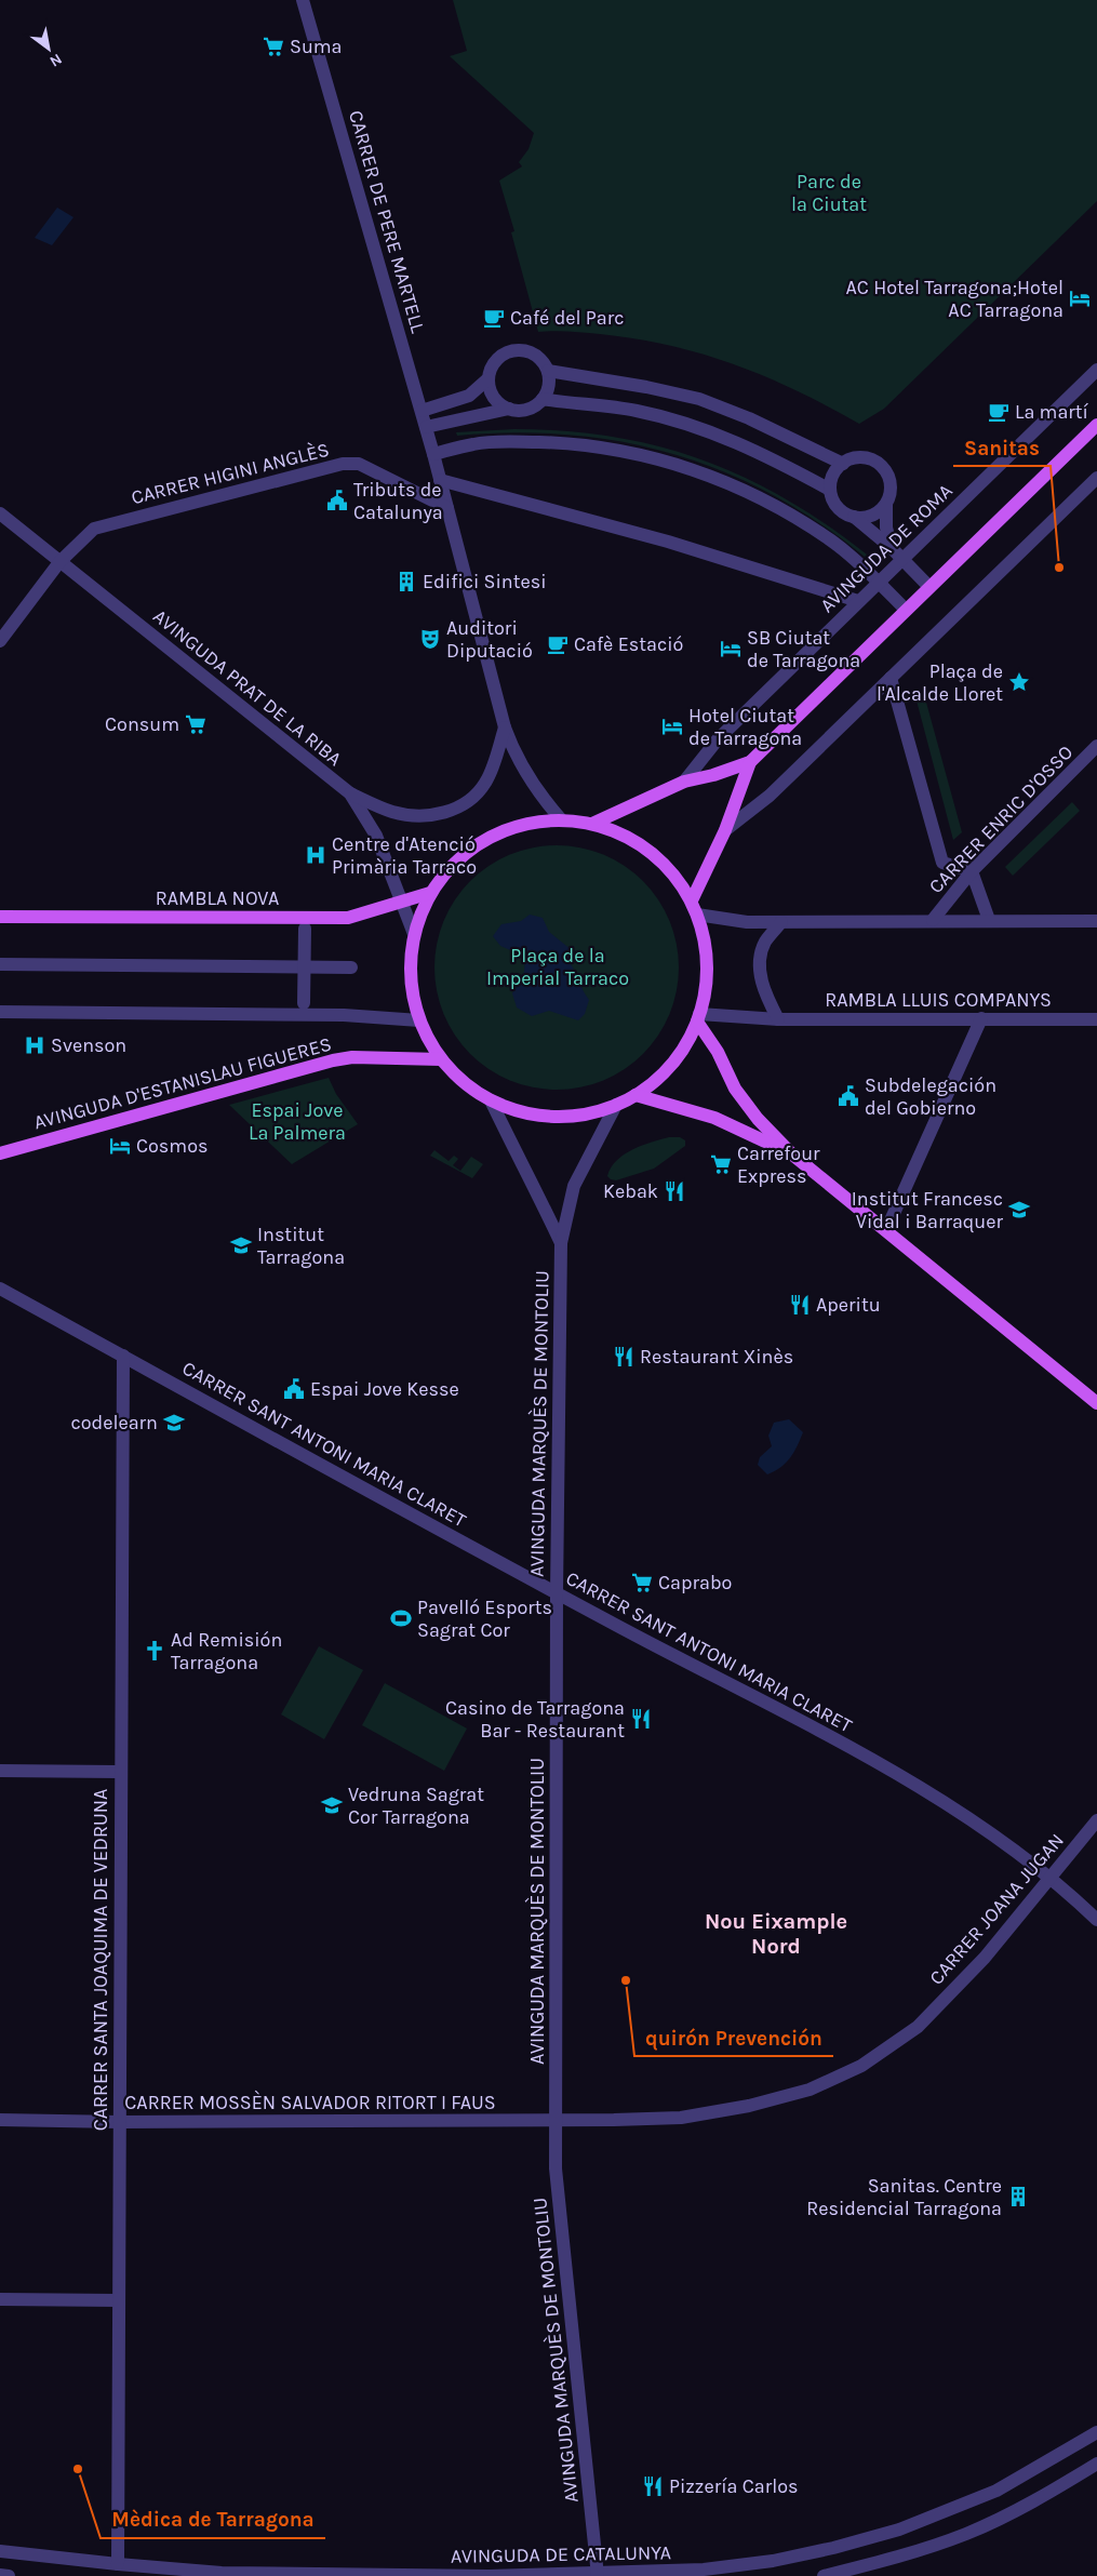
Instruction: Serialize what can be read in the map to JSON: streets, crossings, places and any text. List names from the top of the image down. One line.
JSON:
{"streets":{"main road":["AVINGUDA DE ROMA","RAMBLA NOVA","AVINGUDA D'ESTANISLAU FIGUERES"],"street":["CARRER DE PERE MARTELL","CARRER HIGINI ANGLÈS","AVINGUDA PRAT DE LA RIBA","CARRER ENRIC D'OSSO","RAMBLA LLUIS COMPANYS","AVINGUDA MARQUÈS DE MONTOLIU","CARRER SANT ANTONI MARIA CLARET","CARRER JOANA JUGAN","CARRER SANTA JOAQUIMA DE VEDRUNA","CARRER MOSSÈN SALVADOR RITORT I FAUS","AVINGUDA DE CATALUNYA"]},"crossings":[["CARRER DE PERE MARTELL","CARRER HIGINI ANGLÈS"],["CARRER HIGINI ANGLÈS","AVINGUDA PRAT DE LA RIBA"],["AVINGUDA PRAT DE LA RIBA","RAMBLA NOVA"],["AVINGUDA MARQUÈS DE MONTOLIU","CARRER SANT ANTONI MARIA CLARET"],["AVINGUDA MARQUÈS DE MONTOLIU","CARRER JOANA JUGAN"],["AVINGUDA MARQUÈS DE MONTOLIU","CARRER MOSSÈN SALVADOR RITORT I FAUS"],["AVINGUDA MARQUÈS DE MONTOLIU","AVINGUDA DE CATALUNYA"],["CARRER SANT ANTONI MARIA CLARET","CARRER JOANA JUGAN"],["CARRER SANT ANTONI MARIA CLARET","CARRER SANTA JOAQUIMA DE VEDRUNA"],["CARRER JOANA JUGAN","CARRER MOSSÈN SALVADOR RITORT I FAUS"],["CARRER SANTA JOAQUIMA DE VEDRUNA","CARRER MOSSÈN SALVADOR RITORT I FAUS"],["CARRER SANTA JOAQUIMA DE VEDRUNA","AVINGUDA DE CATALUNYA"]],"districts":["Nou Eixample Nord"],"parks":["Parc de la Ciutat","Plaça de la Imperial Tarraco","Espai Jove La Palmera"],"places":{"supermarket":["Suma","Consum","Carrefour Express","Caprabo"],"hotel":["AC Hotel Tarragona;Hotel AC Tarragona","SB Ciutat de Tarragona","Hotel Ciutat de Tarragona","Cosmos"],"cafe":["Café del Parc","La martí","Cafè Estació"],"public building":["Tributs de Catalunya","Subdelegación del Gobierno","Espai Jove Kesse"],"other":["Sanitas","quirón Prevención","Mèdica de Tarragona"],"building":["Edifici Sintesi","Sanitas. Centre Residencial Tarragona"],"theatre":["Auditori Diputació"],"place":["Plaça de l'Alcalde Lloret"],"hospital":["Centre d'Atenció Primària Tarraco","Svenson"],"restaurant":["Kebak","Aperitu","Restaurant Xinès","Casino de Tarragona Bar - Restaurant","Pizzería Carlos"],"school or university":["Institut Francesc Vidal i Barraquer","Institut Tarragona","codelearn","Vedruna Sagrat Cor Tarragona"],"sports":["Pavelló Esports Sagrat Cor"],"church":["Ad Remisión Tarragona"]},"north":"bottom right"}
